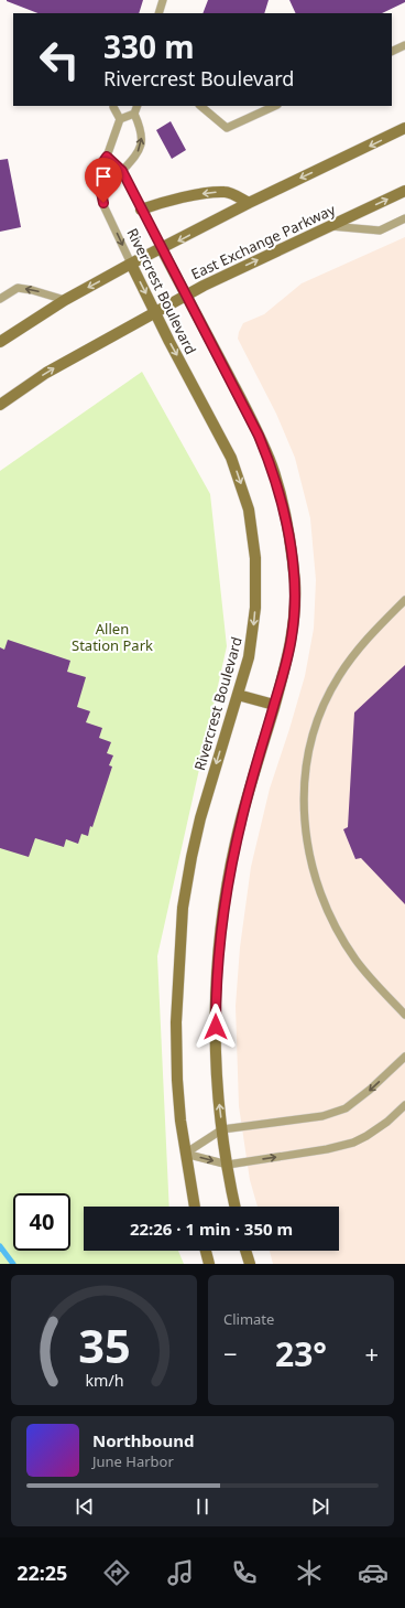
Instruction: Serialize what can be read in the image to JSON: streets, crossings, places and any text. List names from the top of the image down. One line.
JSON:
{"streets":{"street":["East Exchange Parkway","Rivercrest Boulevard"]},"crossings":[["East Exchange Parkway","Rivercrest Boulevard"]],"parks":["Allen Station Park"],"page":{"turn":["330 m","Rivercrest Boulevard"],"limit":"40","trip":"22:26 · 1 min · 350 m","tile":"Climate","heat":["−","23°","+"],"song":["Northbound","June Harbor"],"tabs":"22:25","gauge":["35","km/h"]}}
